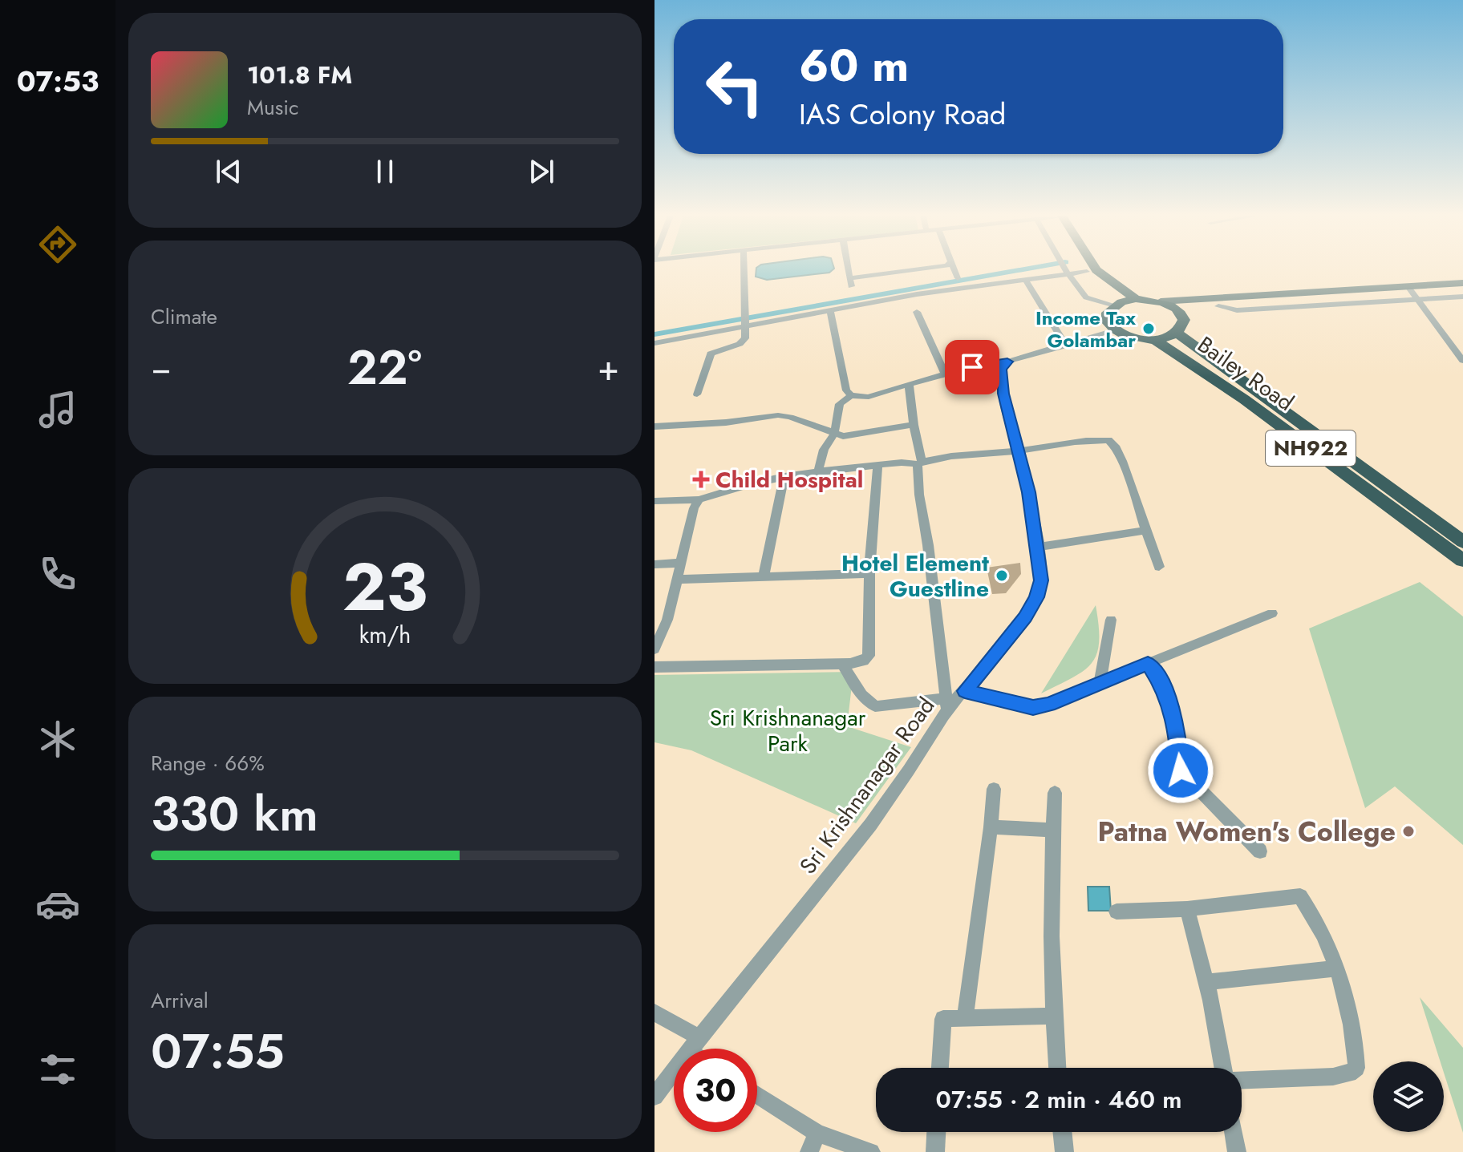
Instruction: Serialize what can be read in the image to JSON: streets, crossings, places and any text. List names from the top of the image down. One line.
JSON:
{"streets":{"highway":["Bailey Road","NH922"],"street":["Sri Krishnanagar Road"]},"crossings":[["Bailey Road","NH922"]],"parks":["Sri Krishnanagar Park"],"places":{"other":["Income Tax Golambar","Hotel Element Guestline","Patna Women's College"],"health":["Child Hospital"]},"page":{"tabs":"07:53","turn":["60 m","IAS Colony Road"],"song":["101.8 FM","Music"],"tile":["Climate",["Range · 66%","330 km"],["Arrival","07:55"]],"heat":["−","22°","+"],"limit":"30","trip":"07:55 · 2 min · 460 m","gauge":["23","km/h"]}}
